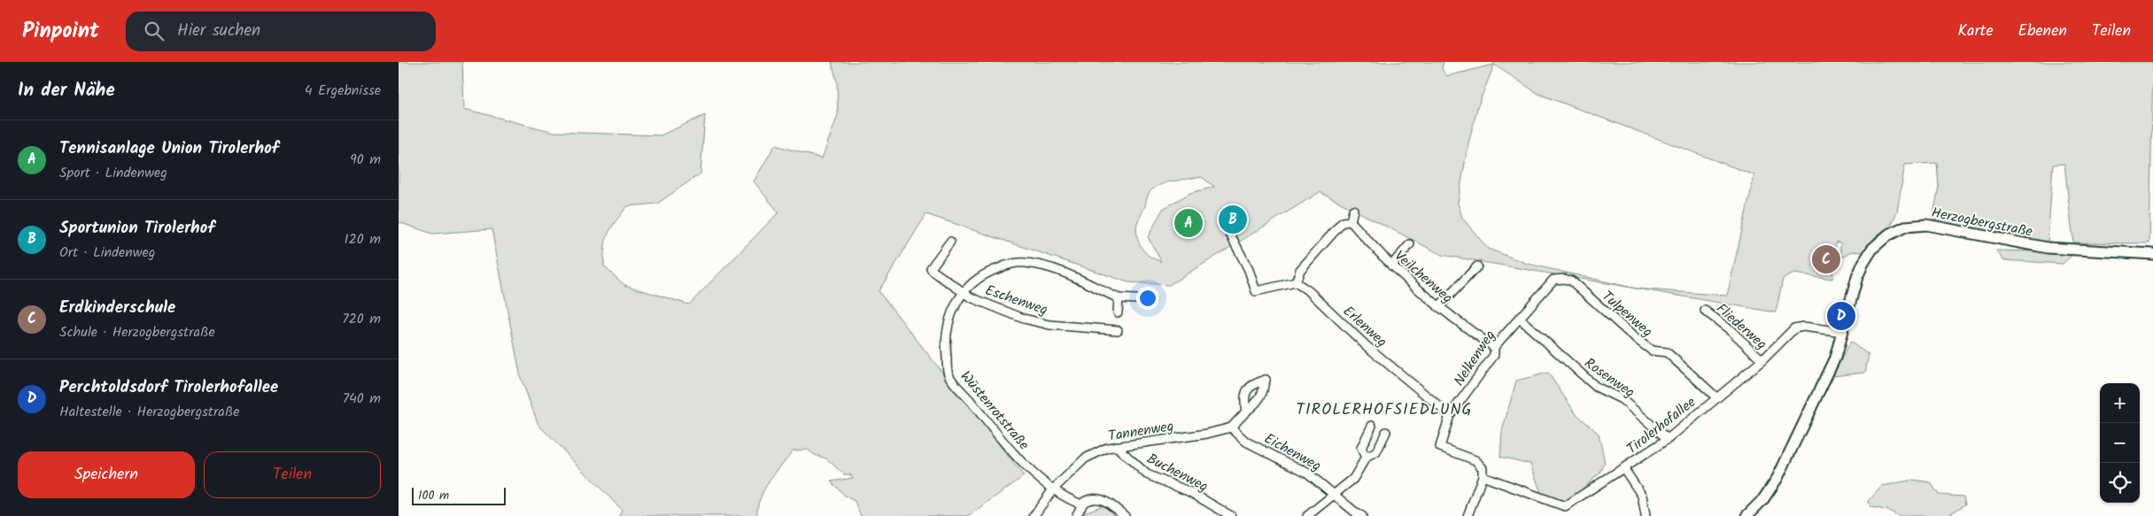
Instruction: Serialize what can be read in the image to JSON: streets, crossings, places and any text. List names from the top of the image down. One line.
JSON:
{"streets":{"main road":["Herzogbergstraße"],"street":["Veilchenweg","Eschenweg","Tulpenweg","Erlenweg","Fliederweg","Nelkenweg","Rosenweg","Wüstenrotstraße","Tirolerhofallee","Tannenweg","Eichenweg","Buchenweg"]},"crossings":[["Herzogbergstraße","Tirolerhofallee"],["Veilchenweg","Nelkenweg"],["Eschenweg","Wüstenrotstraße"],["Tulpenweg","Nelkenweg"],["Tulpenweg","Tirolerhofallee"],["Erlenweg","Nelkenweg"],["Fliederweg","Tirolerhofallee"],["Nelkenweg","Rosenweg"],["Nelkenweg","Tirolerhofallee"],["Rosenweg","Tirolerhofallee"],["Wüstenrotstraße","Tannenweg"],["Tannenweg","Eichenweg"],["Tannenweg","Buchenweg"]],"districts":["TIROLERHOFSIEDLUNG"],"scale_bar":"100 m","page":{"header":"Pinpoint","search":"Hier suchen","nav":["Karte","Ebenen","Teilen"],"heading":["In der Nähe","4 Ergebnisse"],"list":[{"mark":"A","name":"Tennisanlage Union Tirolerhof","note":"Sport · Lindenweg","value":"90 m"},{"mark":"B","name":"Sportunion Tirolerhof","note":"Ort · Lindenweg","value":"120 m"},{"mark":"C","name":"Erdkinderschule","note":"Schule · Herzogbergstraße","value":"720 m"},{"mark":"D","name":"Perchtoldsdorf Tirolerhofallee","note":"Haltestelle · Herzogbergstraße","value":"740 m"}],"pins":["B","A","C","D"],"map_buttons":["+","−"],"buttons":["Speichern","Teilen"],"scale":"100 m"}}
